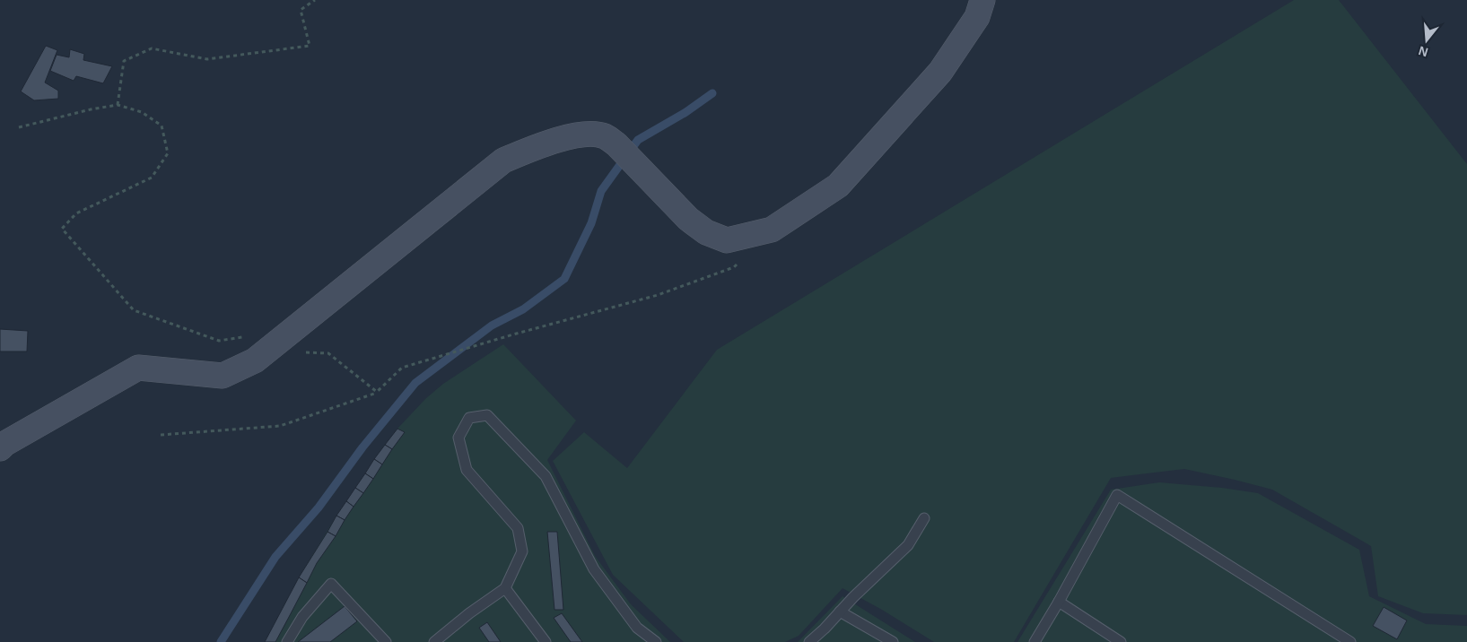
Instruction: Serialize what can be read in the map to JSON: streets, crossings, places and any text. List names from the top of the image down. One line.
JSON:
{"north":"bottom"}
